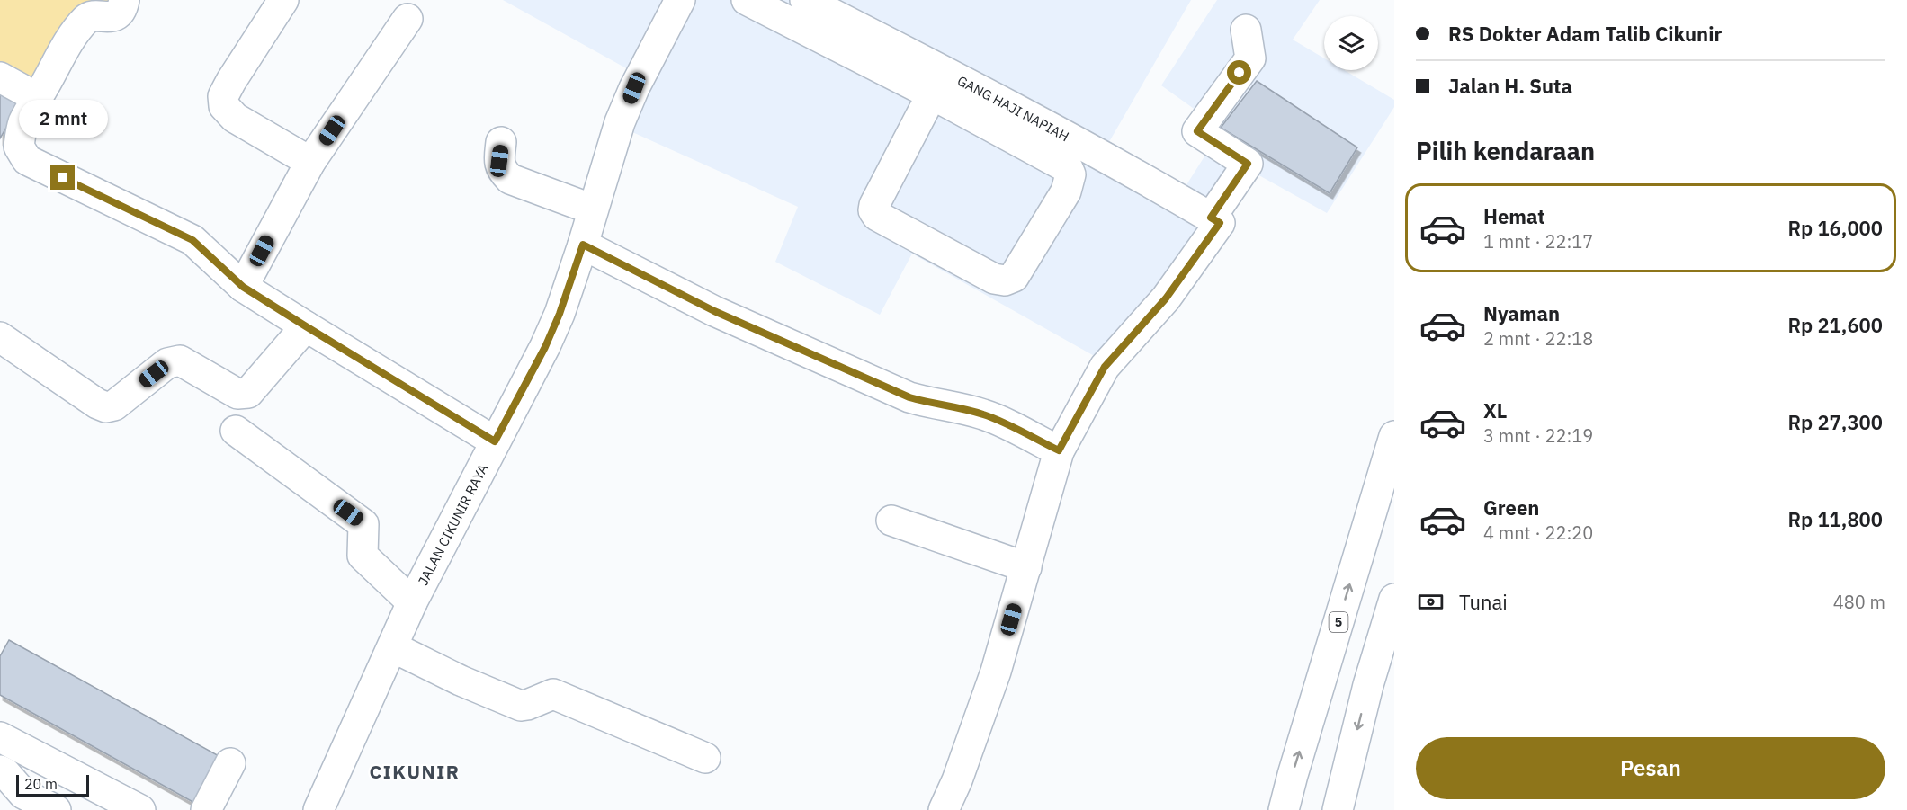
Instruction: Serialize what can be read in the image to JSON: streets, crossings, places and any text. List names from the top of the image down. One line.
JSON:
{"streets":{"main road":["GANG HAJI NAPIAH","JALAN CIKUNIR RAYA","5"]},"districts":["CIKUNIR"],"scale_bar":"20 m","page":{"banner":["RS Dokter Adam Talib Cikunir","Jalan H. Suta"],"bubble":"2 mnt","heading":"Pilih kendaraan","list":[{"name":"Hemat","note":"1 mnt · 22:17","value":"Rp 16,000"},{"name":"Nyaman","note":"2 mnt · 22:18","value":"Rp 21,600"},{"name":"XL","note":"3 mnt · 22:19","value":"Rp 27,300"},{"name":"Green","note":"4 mnt · 22:20","value":"Rp 11,800"}],"pay":["Tunai","480 m"],"buttons":"Pesan","scale":"20 m"}}
